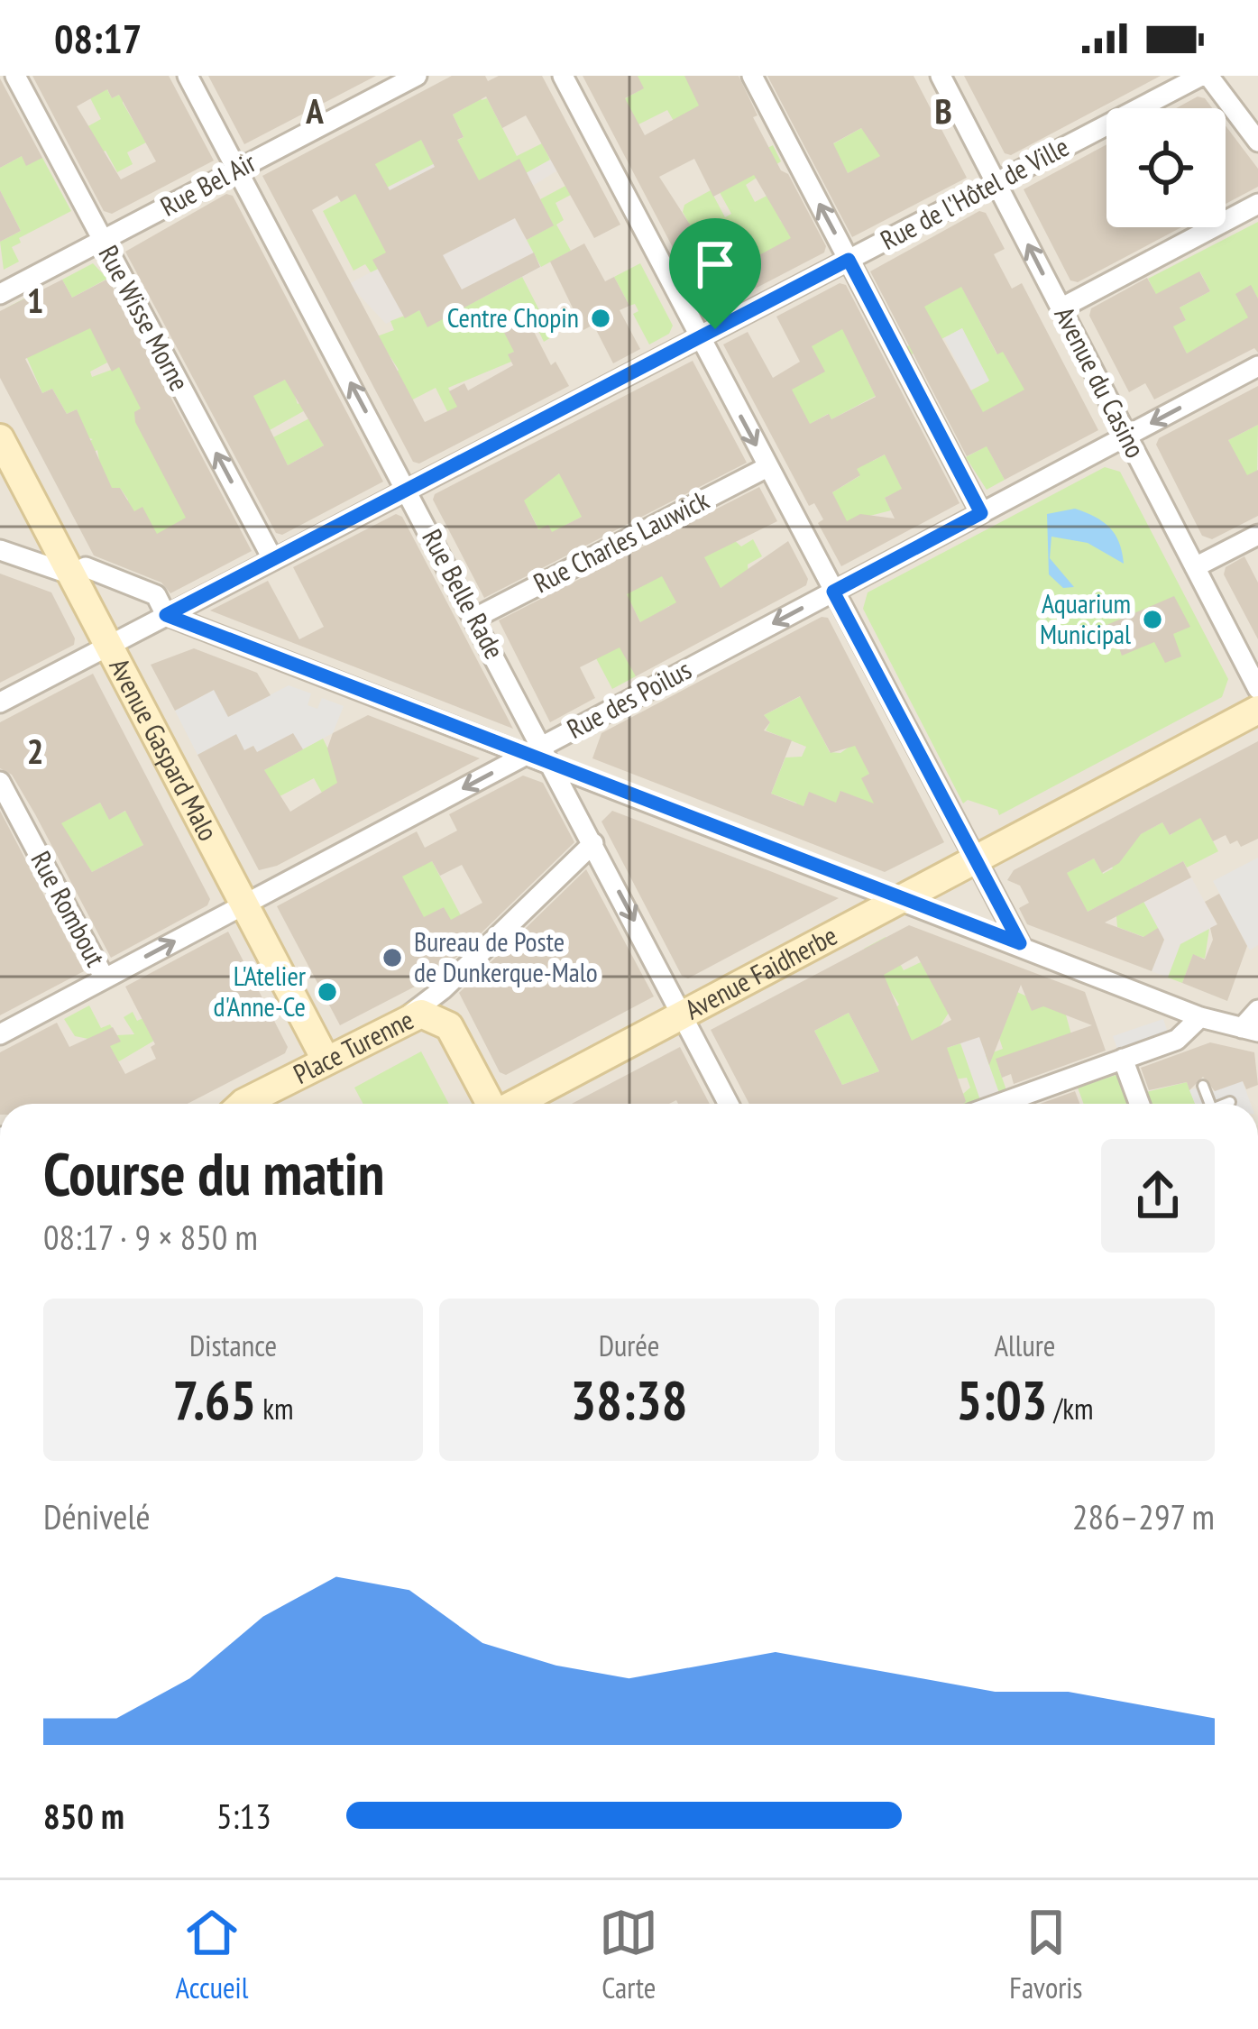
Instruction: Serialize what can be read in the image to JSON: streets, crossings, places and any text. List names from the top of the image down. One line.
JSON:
{"streets":{"street":["Rue Bel Air","Rue de l'Hôtel de Ville","Rue Wisse Morne","Avenue du Casino","Rue Charles Lauwick","Rue Belle Rade","Rue des Poilus","Avenue Gaspard Malo","Rue Rombout","Avenue Faidherbe","Place Turenne"]},"crossings":[["Rue Bel Air","Rue Wisse Morne"],["Rue Bel Air","Rue Belle Rade"],["Rue de l'Hôtel de Ville","Rue Wisse Morne"],["Rue de l'Hôtel de Ville","Avenue du Casino"],["Rue de l'Hôtel de Ville","Rue Belle Rade"],["Rue de l'Hôtel de Ville","Avenue Gaspard Malo"],["Avenue du Casino","Rue des Poilus"],["Rue Charles Lauwick","Rue Belle Rade"],["Rue Belle Rade","Rue des Poilus"],["Rue Belle Rade","Avenue Faidherbe"],["Rue des Poilus","Avenue Gaspard Malo"],["Rue des Poilus","Rue Rombout"],["Avenue Gaspard Malo","Place Turenne"]],"one_way":["Rue Wisse Morne"],"places":["Centre Chopin","Aquarium Municipal","Bureau de Poste de Dunkerque-Malo","L'Atelier d'Anne-Ce"],"page":{"status":"08:17","heading":["Course du matin","08:17 · 9 × 850 m"],"stats":[["Distance","7.65 km"],["Durée","38:38"],["Allure","5:03 /km"]],"chart":["Dénivelé","286–297 m"],"list":[{"name":"850 m","note":"5:13"}],"tabs":["Accueil","Carte","Favoris"]},"grid":{"columns":["A","B"],"rows":["1","2"]}}
